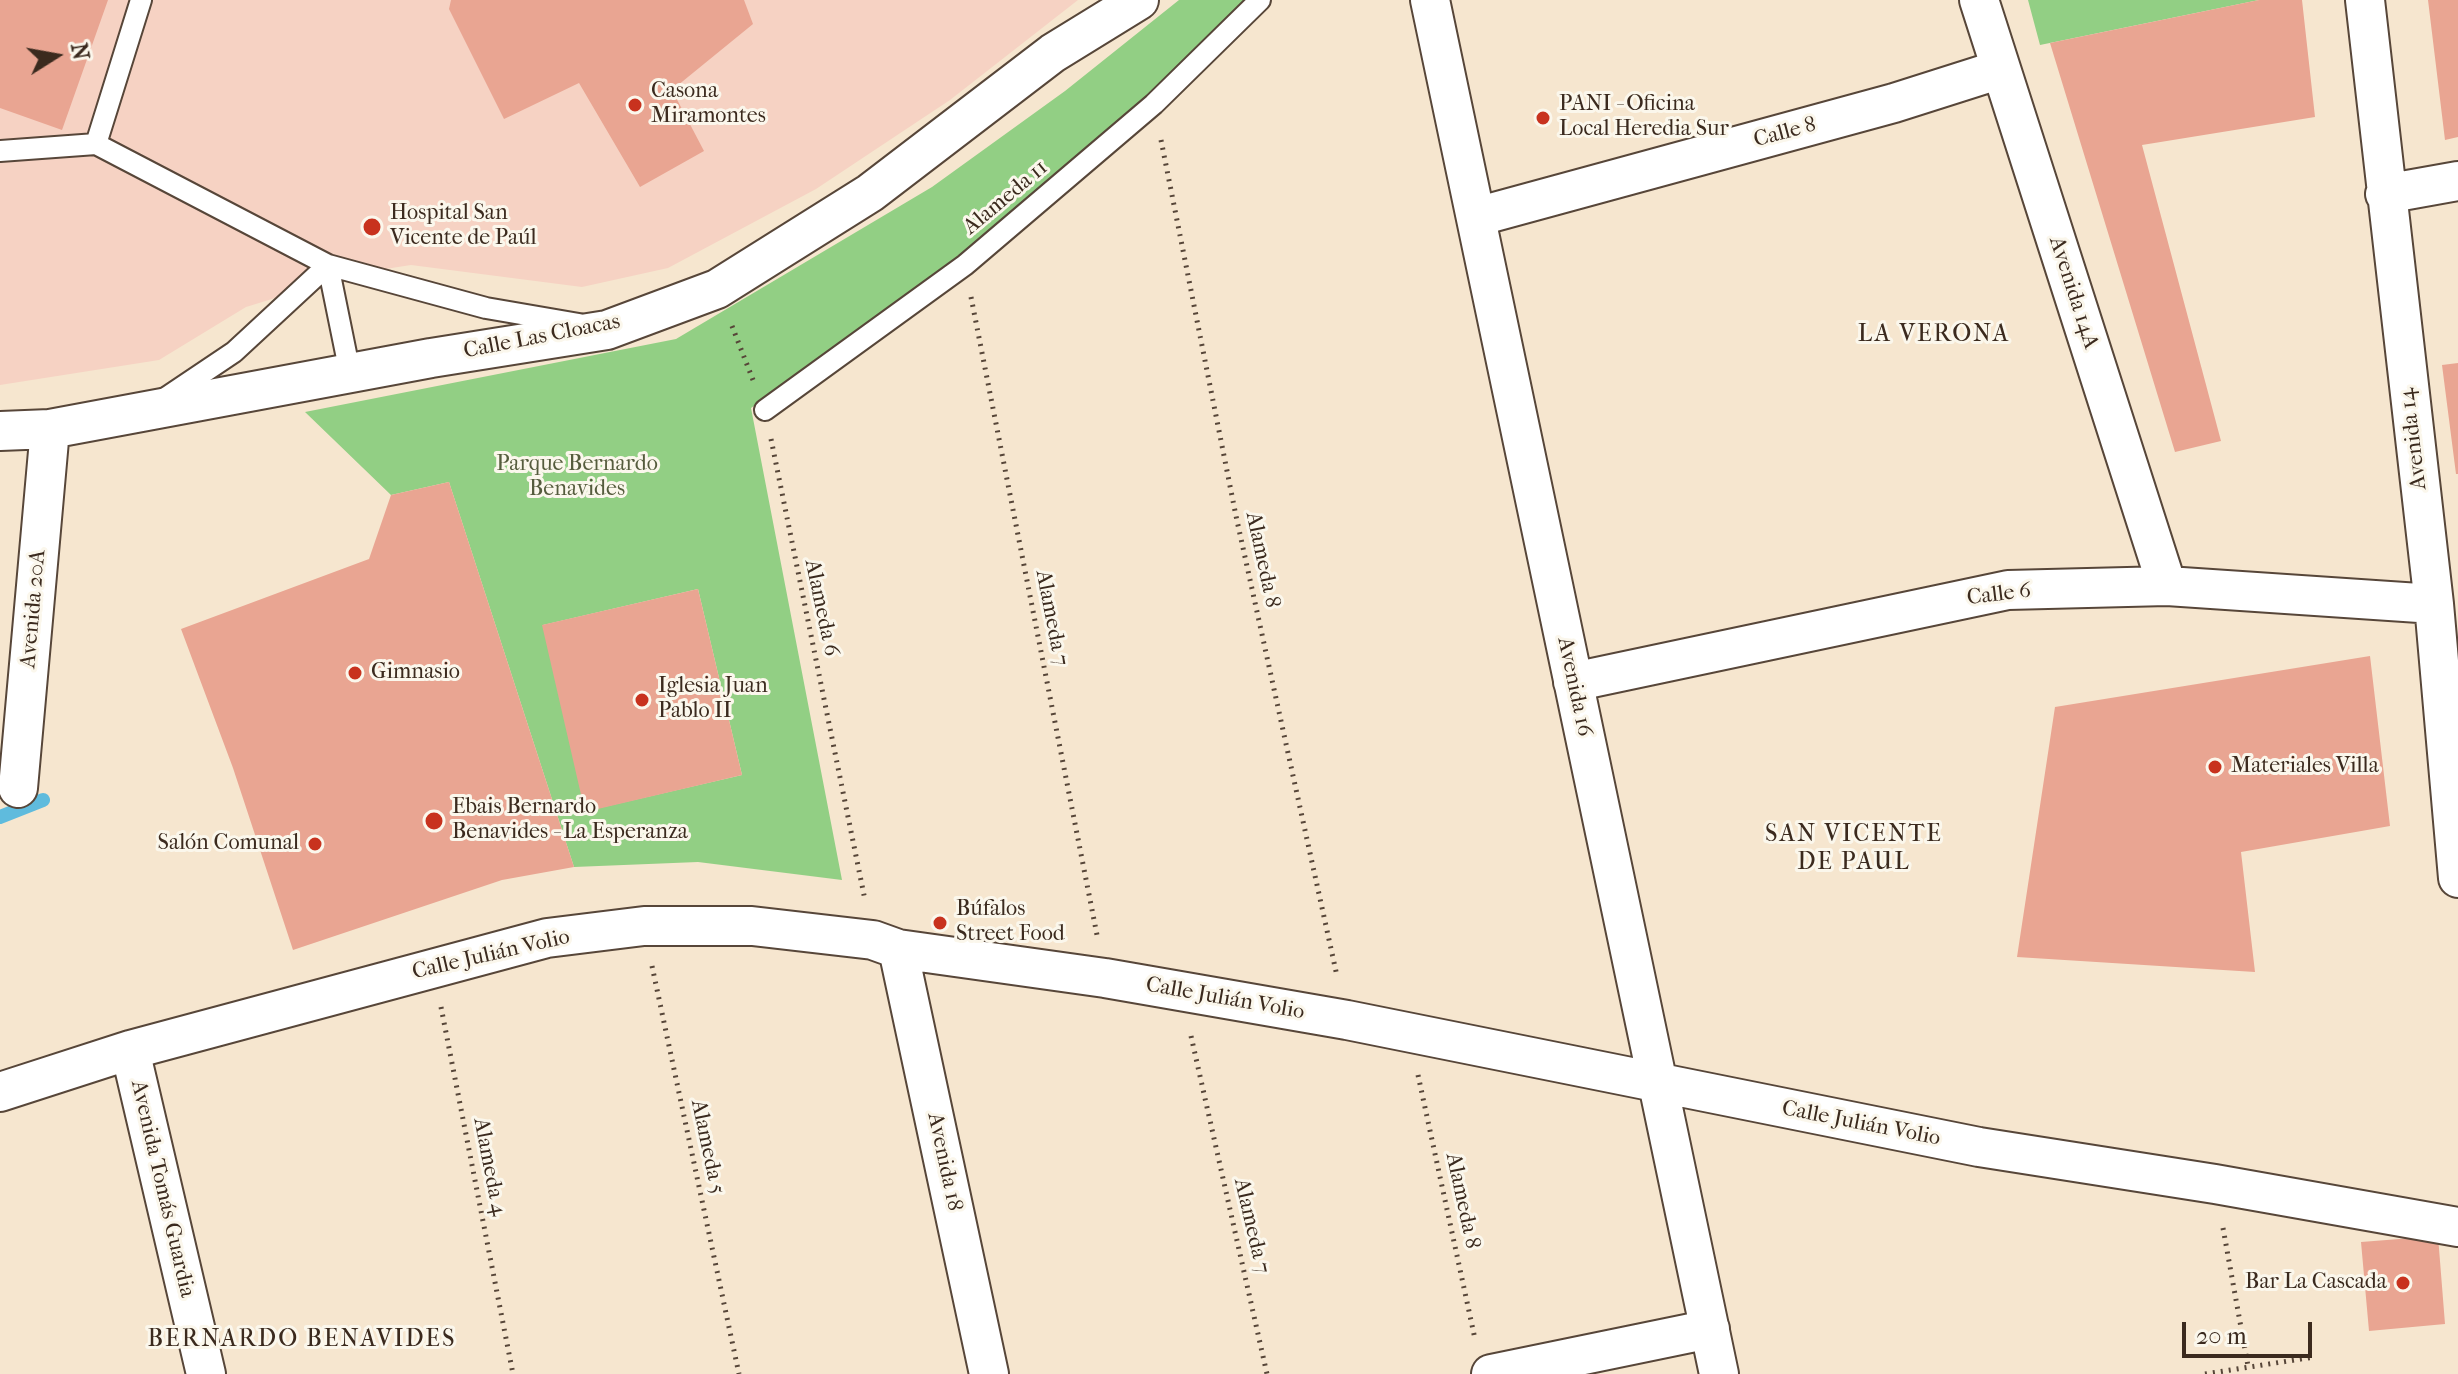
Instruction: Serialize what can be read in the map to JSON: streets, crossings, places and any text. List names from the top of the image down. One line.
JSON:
{"streets":{"street":["Calle 8","Avenida 14A","Calle Las Cloacas","Avenida 14","Calle 6","Avenida 20A","Avenida 16","Calle Julián Volio","Avenida 18","Avenida Tomás Guardia"],"lane":["Alameda 11"],"path":["Alameda 8","Alameda 6","Alameda 7","Alameda 5","Alameda 4"]},"crossings":[["Calle 8","Avenida 14A"],["Calle 8","Avenida 16"],["Alameda 11","Alameda 8"],["Alameda 11","Alameda 6"],["Alameda 11","Alameda 7"],["Avenida 14A","Calle 6"],["Calle Las Cloacas","Alameda 6"],["Calle Las Cloacas","Avenida 20A"],["Avenida 14","Calle 6"],["Alameda 8","Calle Julián Volio"],["Calle 6","Avenida 16"],["Alameda 6","Calle Julián Volio"],["Alameda 6","Avenida 18"],["Alameda 7","Calle Julián Volio"],["Avenida 16","Calle Julián Volio"],["Calle Julián Volio","Alameda 5"],["Calle Julián Volio","Avenida 18"],["Calle Julián Volio","Alameda 4"],["Calle Julián Volio","Avenida Tomás Guardia"]],"districts":["LA VERONA","SAN VICENTE DE PAUL","BERNARDO BENAVIDES"],"parks":["Parque Bernardo Benavides"],"places":["Casona Miramontes","PANI - Oficina Local Heredia Sur","Hospital San Vicente de Paúl","Gimnasio","Iglesia Juan Pablo II","Materiales Villa","Ebais Bernardo Benavides - La Esperanza","Salón Comunal","Búfalos Street Food","Bar La Cascada"],"scale_bar":"20 m","north":"right"}
